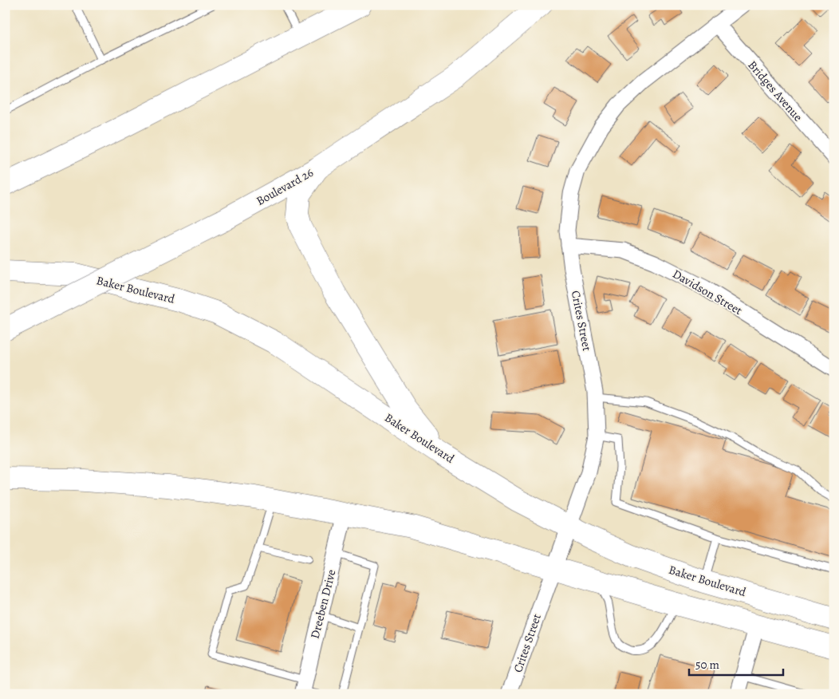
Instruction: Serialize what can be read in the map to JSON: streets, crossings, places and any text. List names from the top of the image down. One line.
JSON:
{"streets":{"main road":["Boulevard 26","Baker Boulevard"],"street":["Bridges Avenue","Davidson Street","Crites Street","Dreeben Drive"]},"crossings":[["Bridges Avenue","Crites Street"],["Baker Boulevard","Crites Street"],["Davidson Street","Crites Street"]],"scale_bar":"50 m"}
